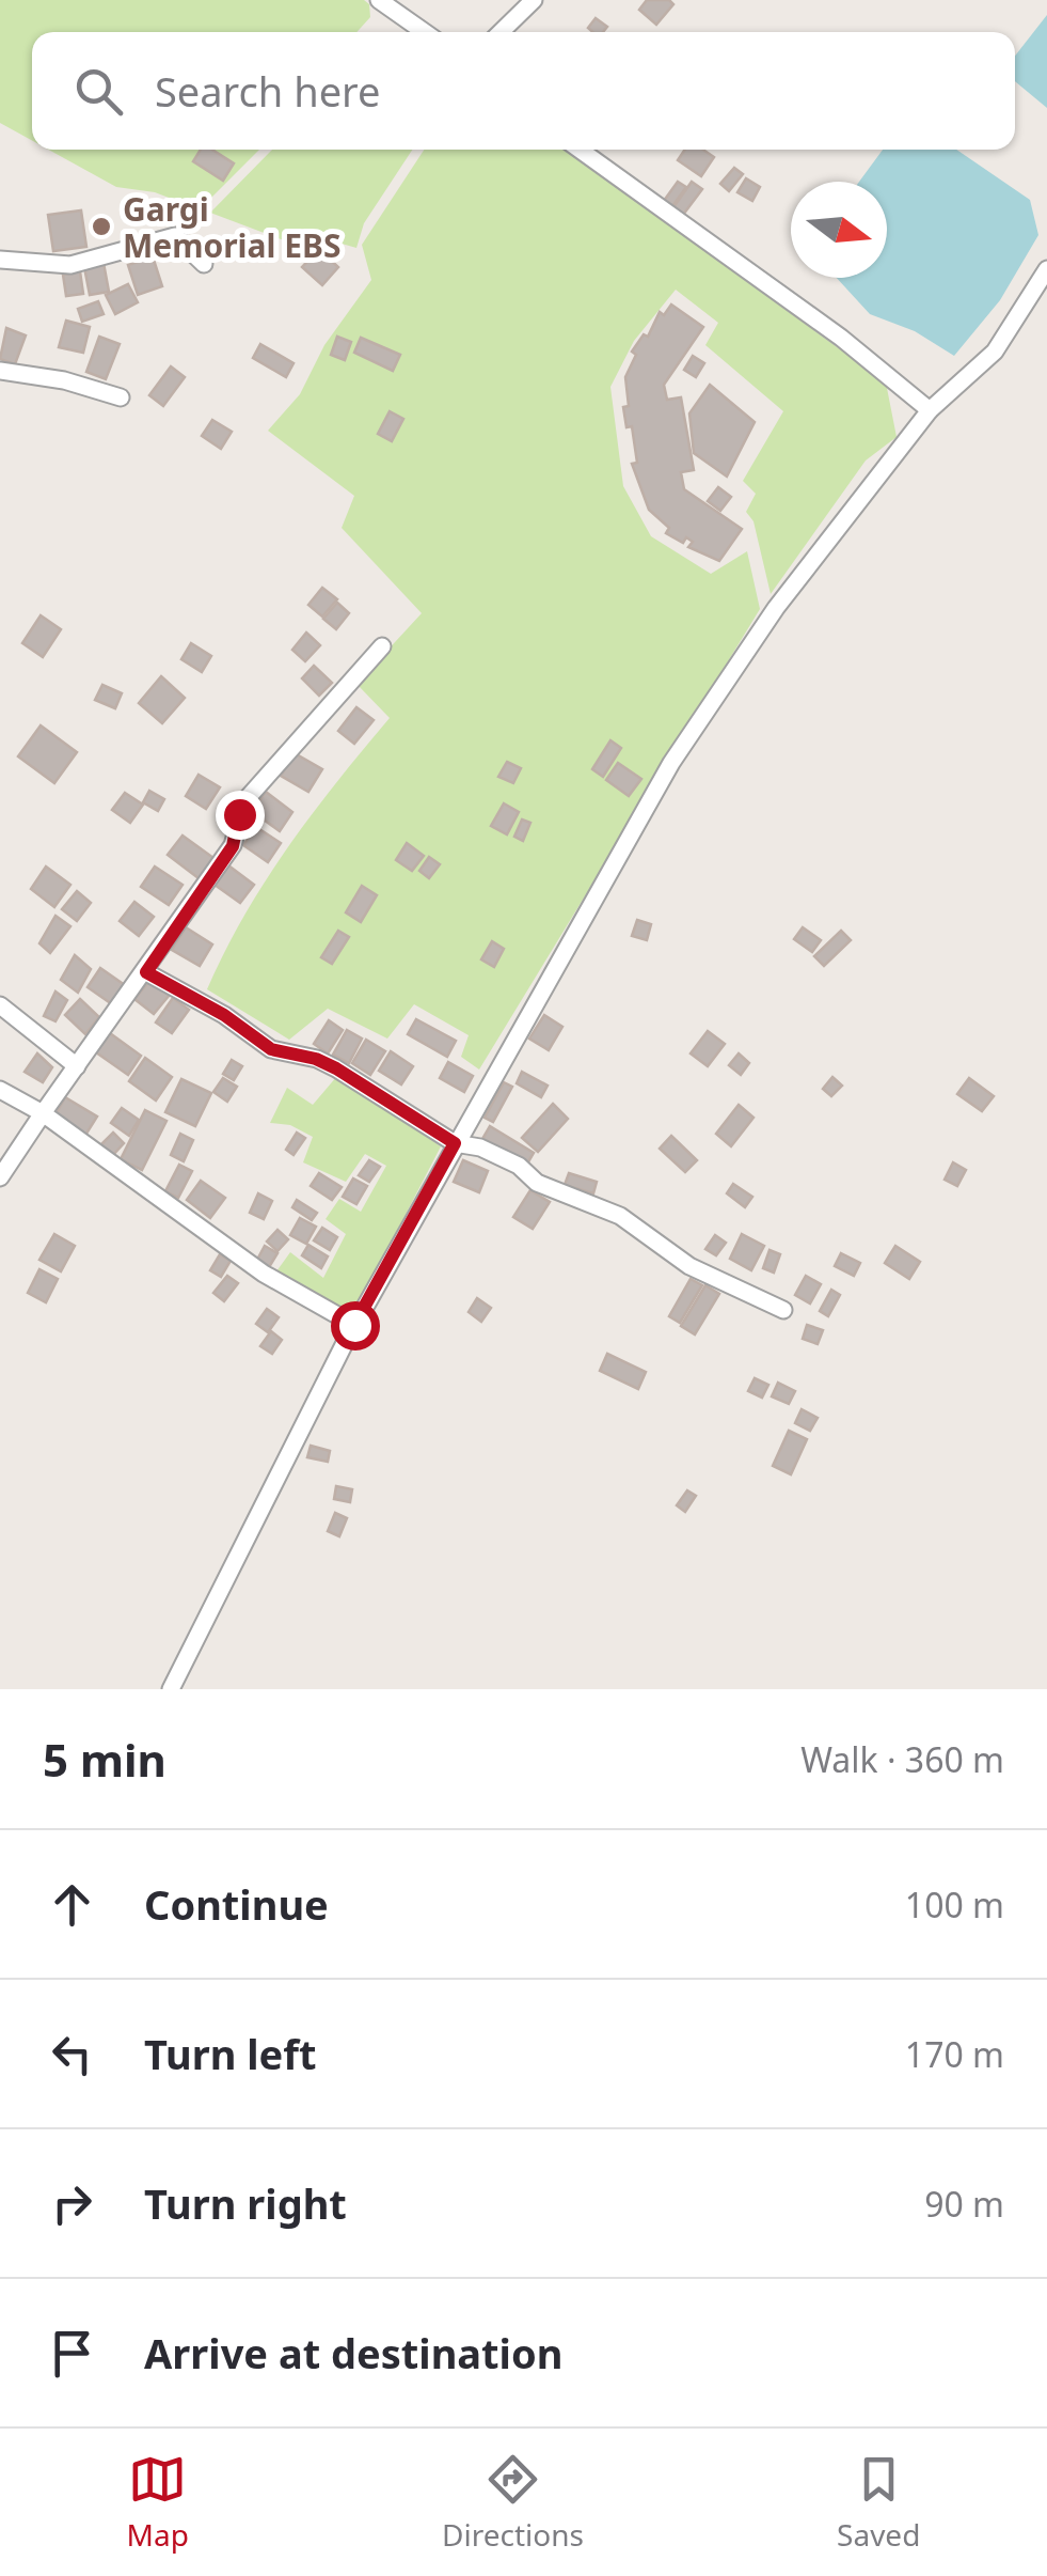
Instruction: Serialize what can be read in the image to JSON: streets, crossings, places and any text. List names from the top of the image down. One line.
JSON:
{"places":["Gargi Memorial EBS"],"north":"right","page":{"search":"Search here","heading":["5 min","Walk · 360 m"],"list":[["Continue","100 m"],["Turn left","170 m"],["Turn right","90 m"],"Arrive at destination"],"nav":["Map","Directions","Saved"]}}
